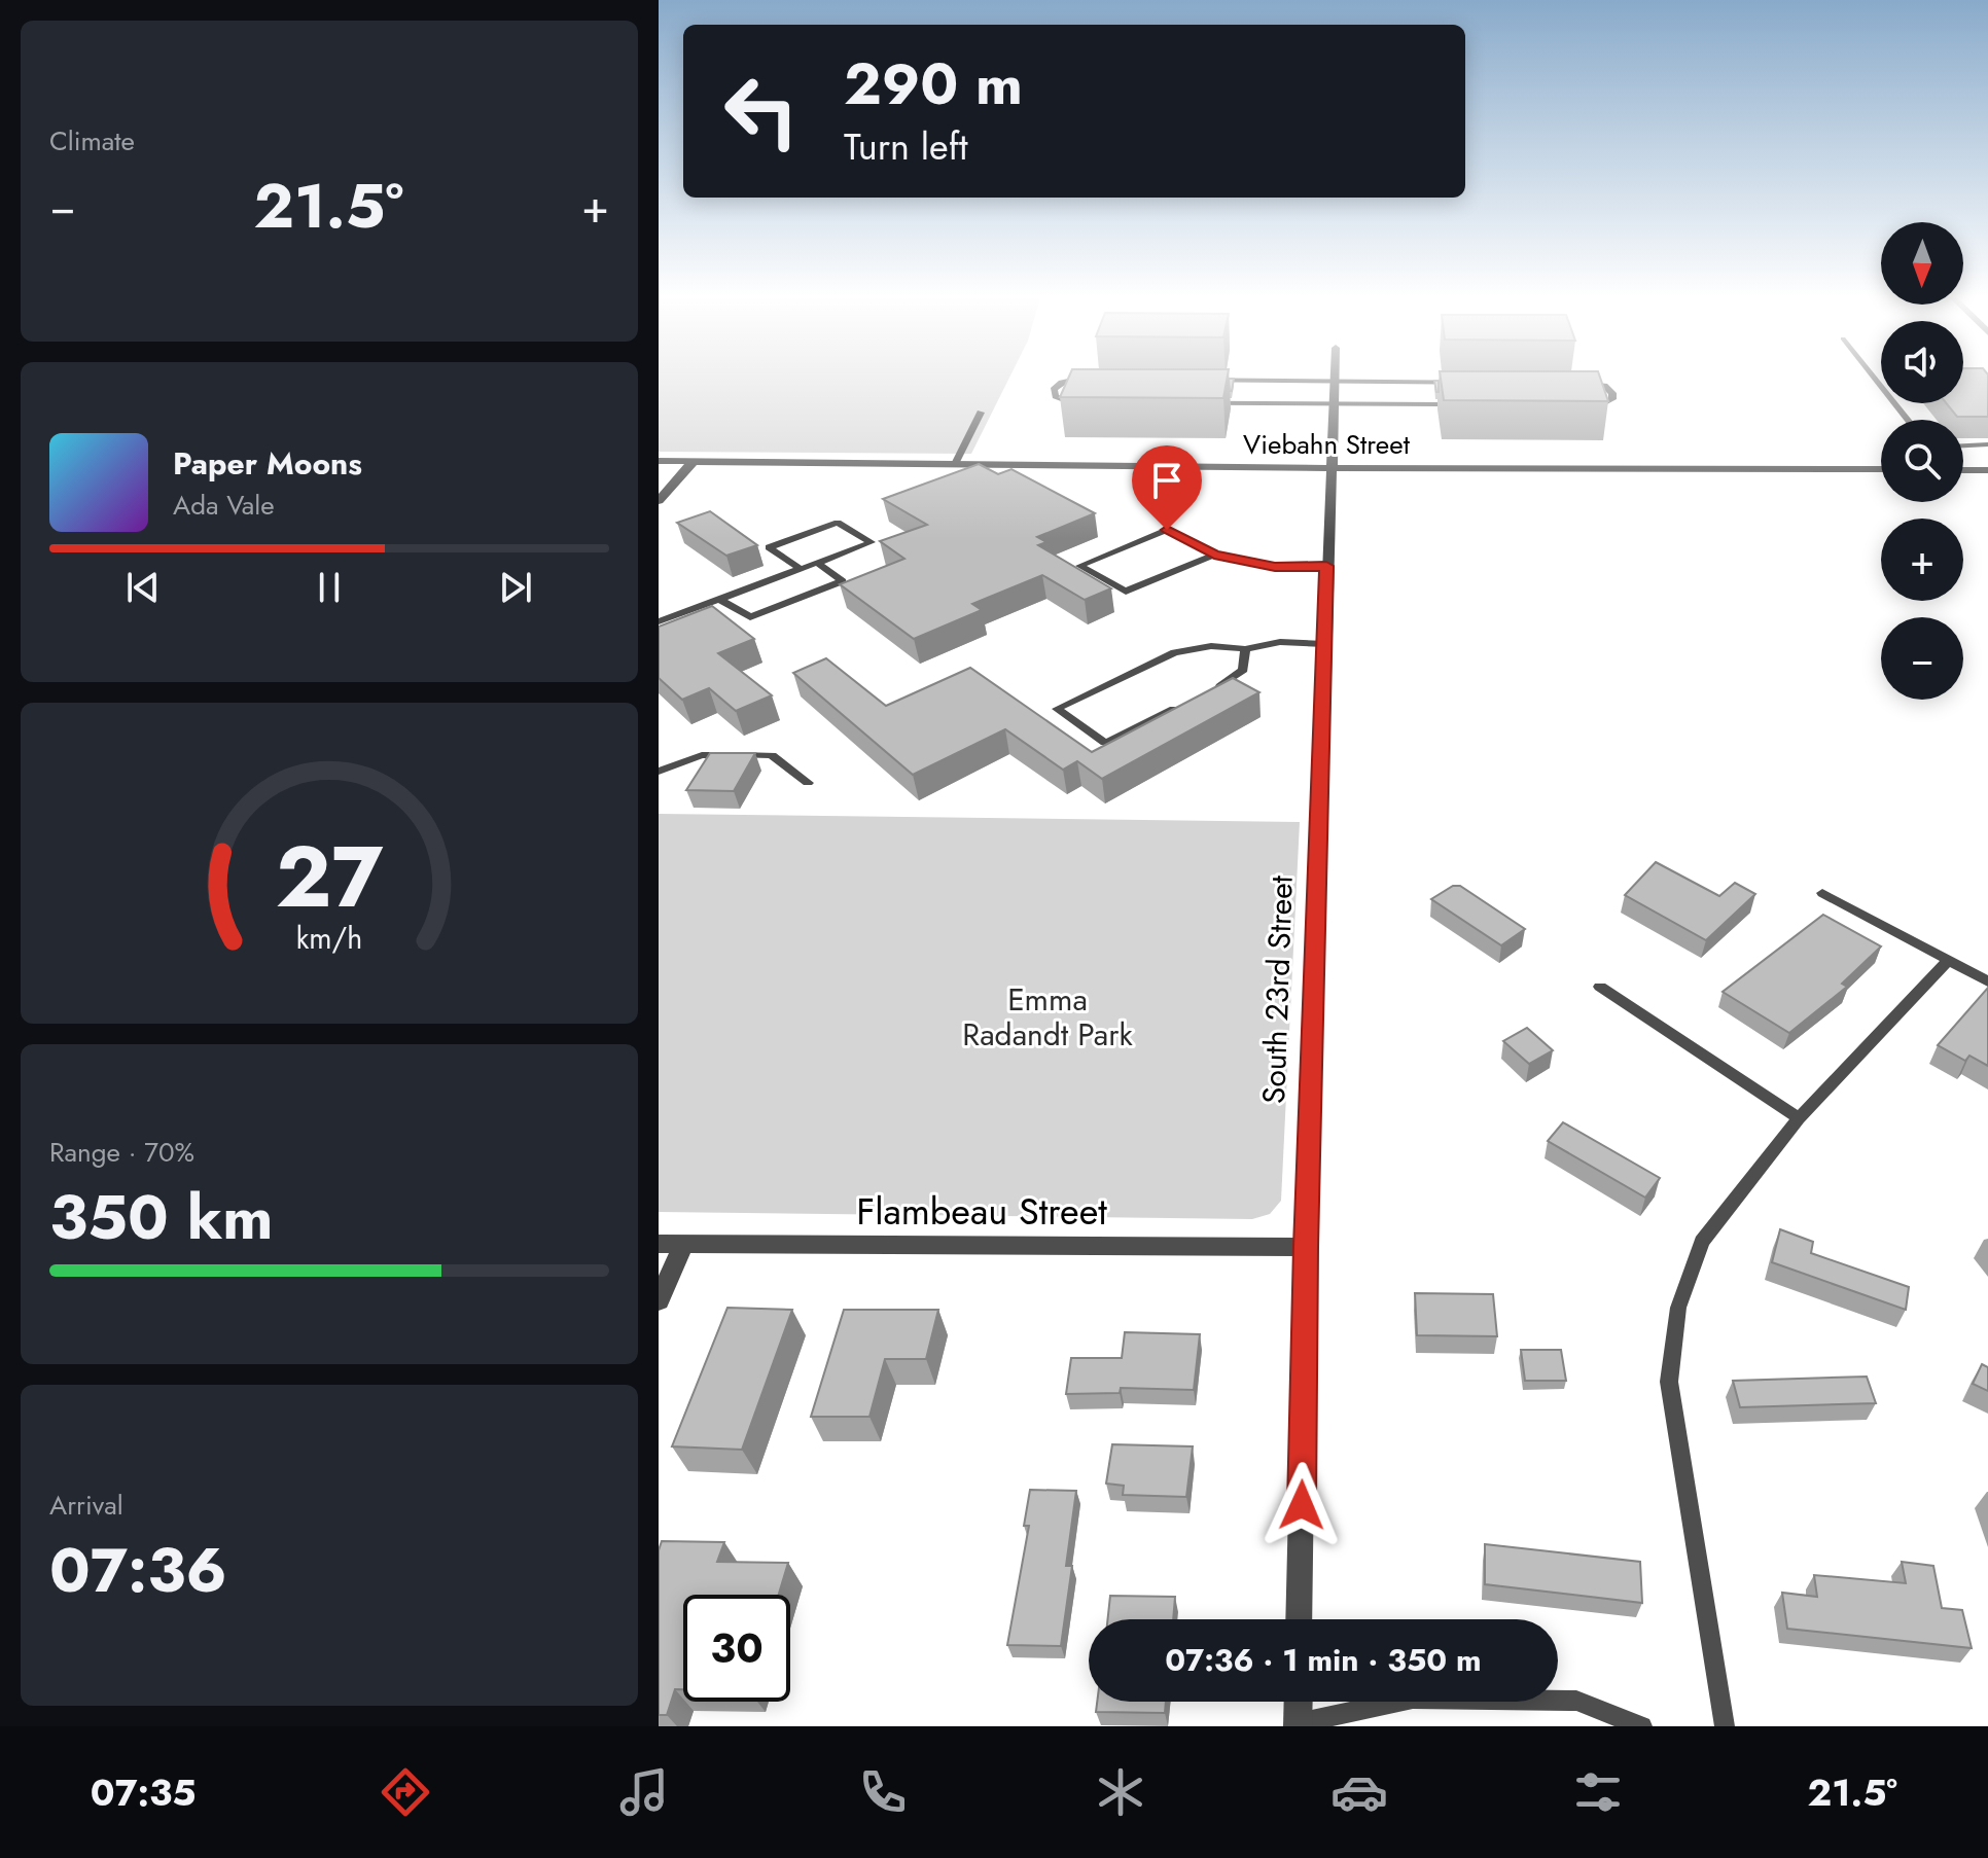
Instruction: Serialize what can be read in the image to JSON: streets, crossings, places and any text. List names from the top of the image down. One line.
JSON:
{"streets":{"street":["Viebahn Street","South 23rd Street","Flambeau Street"]},"crossings":[["Viebahn Street","South 23rd Street"],["South 23rd Street","Flambeau Street"]],"parks":["Emma Radandt Park"],"north":"bottom","page":{"tile":["Climate",["Range · 70%","350 km"],["Arrival","07:36"]],"turn":["290 m","Turn left"],"heat":["−","21.5°","+"],"map_buttons":["+","−"],"song":["Paper Moons","Ada Vale"],"limit":"30","trip":"07:36 · 1 min · 350 m","tabs":["07:35","21.5°"],"gauge":["27","km/h"]}}
